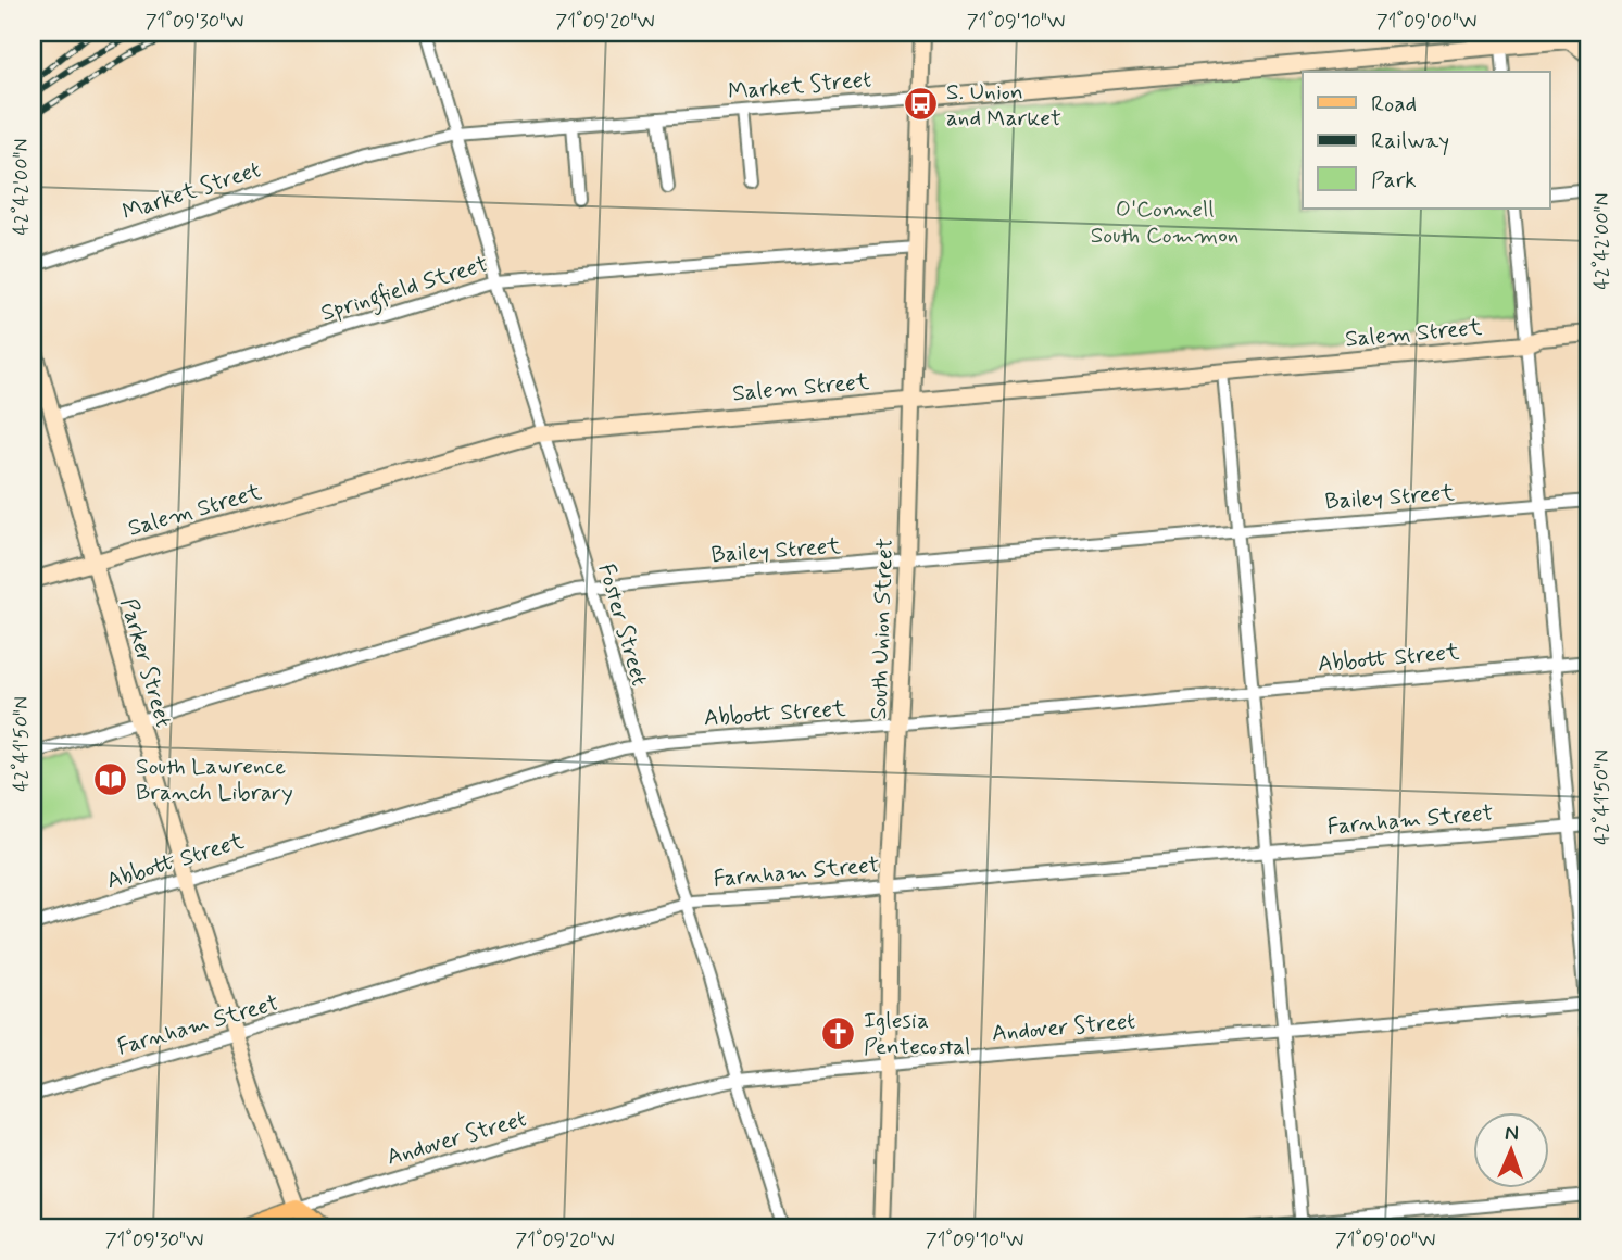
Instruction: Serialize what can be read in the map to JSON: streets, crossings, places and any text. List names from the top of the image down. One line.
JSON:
{"streets":{"main road":["Market Street","Salem Street","South Union Street","Parker Street","Andover Street"],"street":["Springfield Street","Bailey Street","Foster Street","Abbott Street","Farnham Street"]},"crossings":[["Market Street","Foster Street"],["Market Street","South Union Street"],["Springfield Street","Foster Street"],["Springfield Street","South Union Street"],["Springfield Street","Parker Street"],["Salem Street","Foster Street"],["Salem Street","South Union Street"],["Salem Street","Parker Street"],["Bailey Street","Foster Street"],["Bailey Street","South Union Street"],["Bailey Street","Parker Street"],["Foster Street","Abbott Street"],["Foster Street","Farnham Street"],["Foster Street","Andover Street"],["South Union Street","Abbott Street"],["South Union Street","Farnham Street"],["South Union Street","Andover Street"],["Abbott Street","Parker Street"],["Parker Street","Farnham Street"],["Parker Street","Andover Street"]],"parks":["O'Connell South Common"],"places":{"bus stop":["S. Union and Market"],"library":["South Lawrence Branch Library"],"church":["Iglesia Pentecostal"]},"legend":["Road","Railway","Park"],"north":"top","coordinates":["71°09'30\"W","71°09'20\"W","71°09'10\"W","71°09'00\"W","42°42'00\"N","42°41'50\"N"]}
